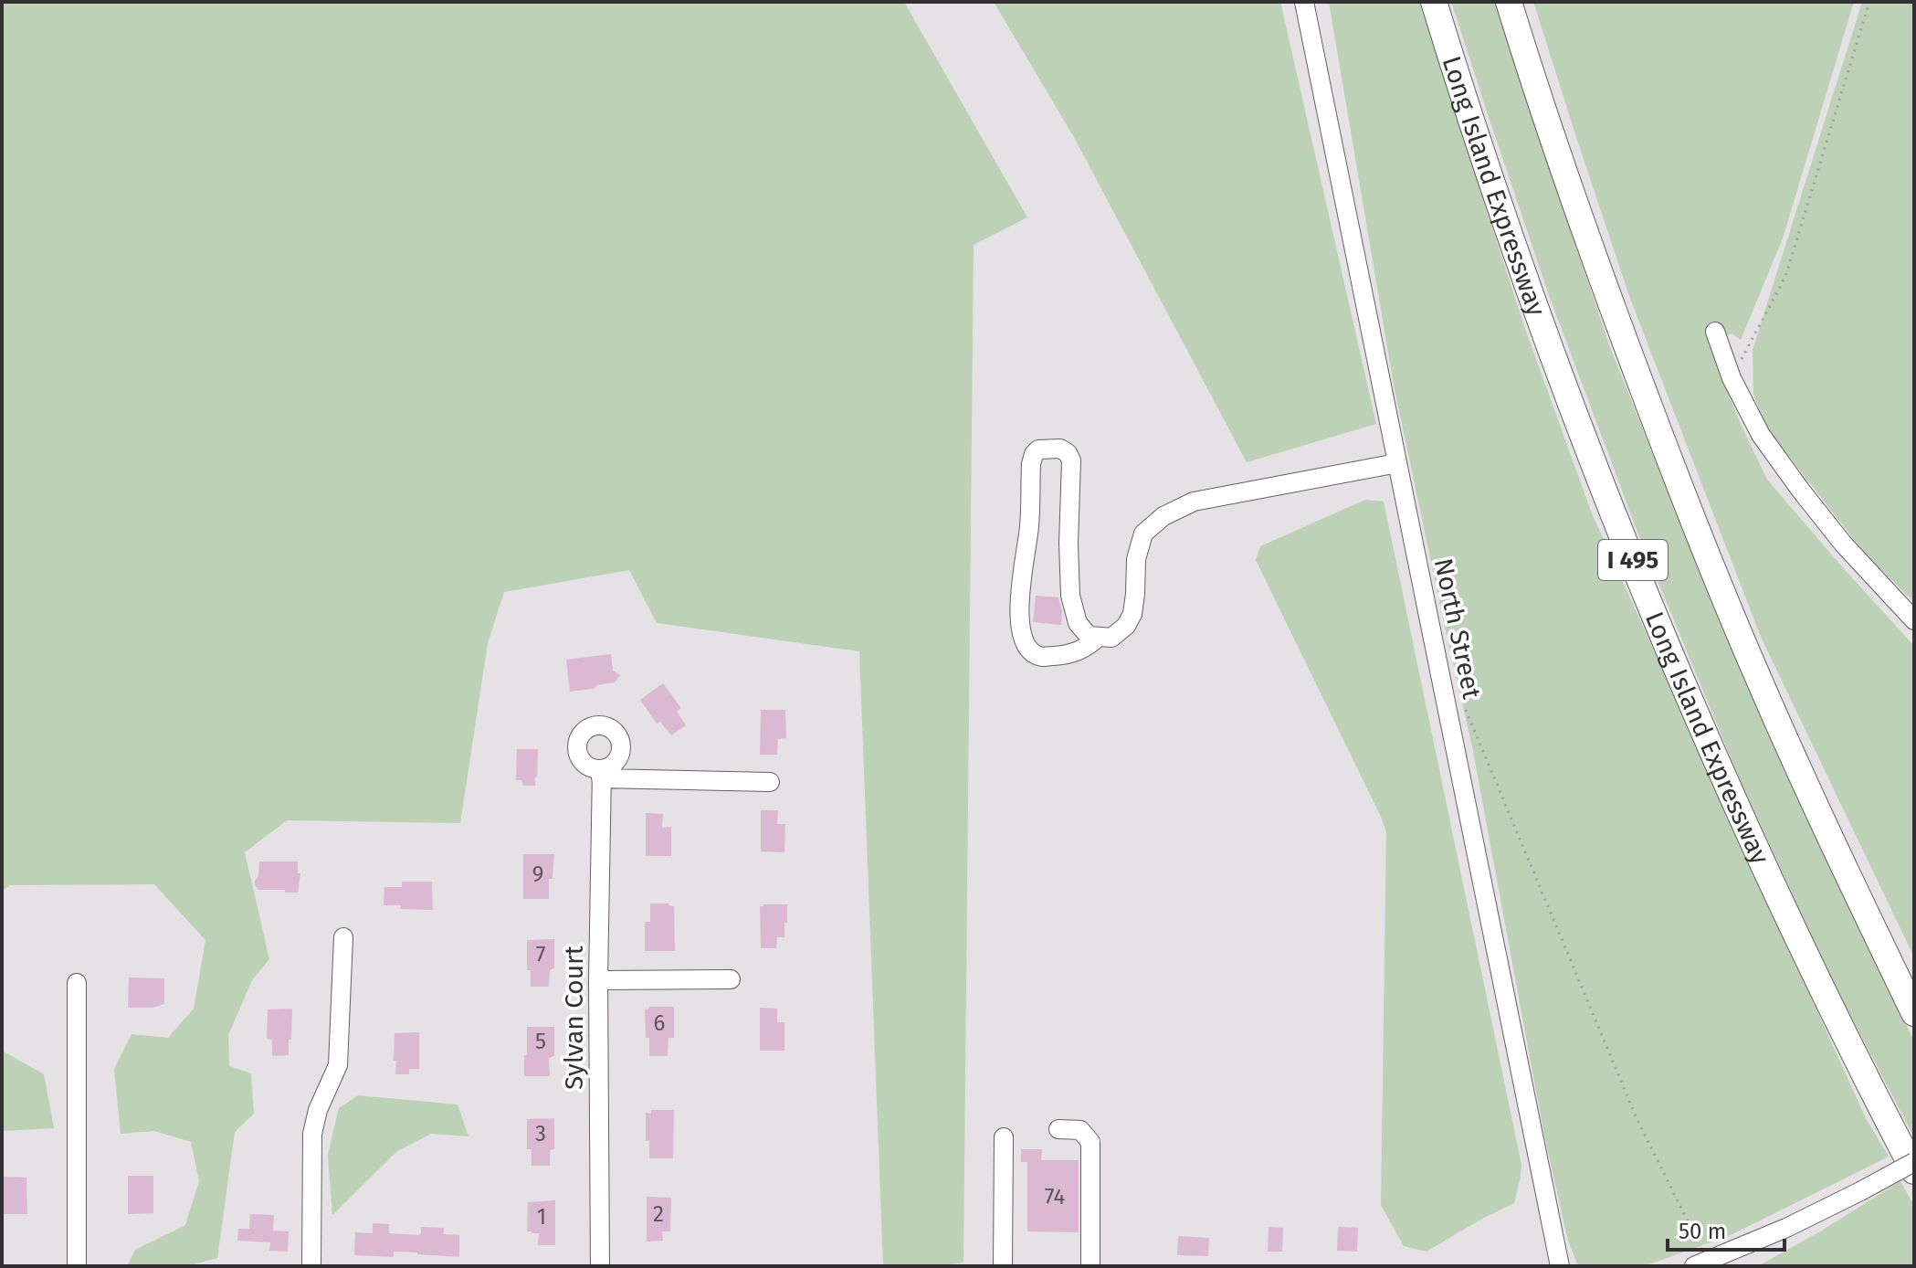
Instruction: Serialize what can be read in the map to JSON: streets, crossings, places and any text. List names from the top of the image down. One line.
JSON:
{"streets":{"highway":["Long Island Expressway","I 495"],"street":["North Street","Sylvan Court"]},"house_numbers":["9","7","6","5","3","74","2","1"],"scale_bar":"50 m"}
